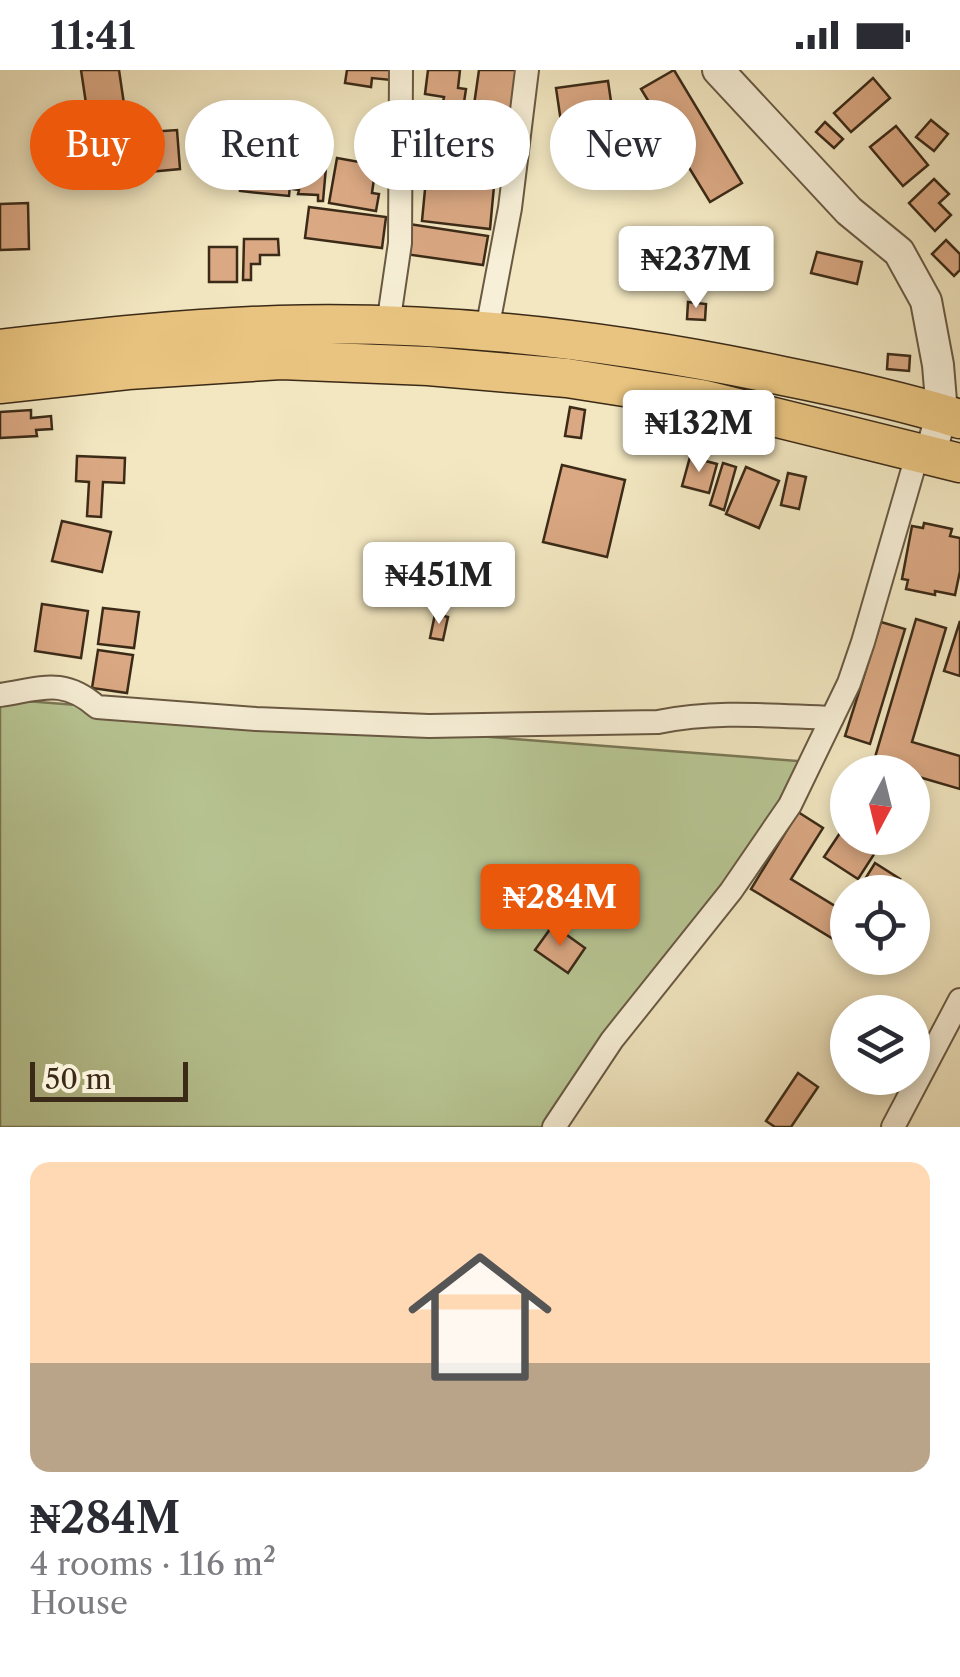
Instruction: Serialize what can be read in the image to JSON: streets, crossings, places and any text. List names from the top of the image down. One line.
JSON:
{"scale_bar":"50 m","north":"bottom","page":{"status":"11:41","chip":["Buy","Rent","Filters","New"],"price":["₦237M","₦132M","₦451M","₦284M"],"scale":"50 m","list":[{"name":"₦284M","note":"4 rooms · 116 m² · House"}]}}
